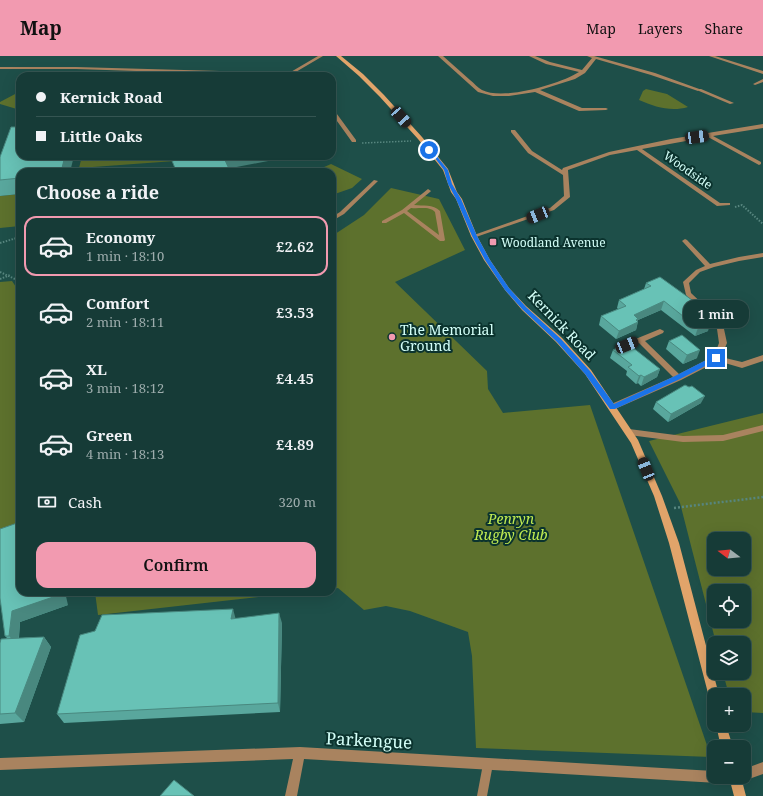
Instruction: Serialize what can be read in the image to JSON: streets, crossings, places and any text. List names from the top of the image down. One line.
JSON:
{"streets":{"street":["Woodside","Kernick Road","Parkengue"]},"parks":["Penryn Rugby Club"],"places":{"transit":["Woodland Avenue"],"other":["The Memorial Ground"]},"north":"left","page":{"header":"Map","nav":["Map","Layers","Share"],"banner":["Kernick Road","Little Oaks"],"heading":"Choose a ride","list":[{"name":"Economy","note":"1 min · 18:10","value":"£2.62"},{"name":"Comfort","note":"2 min · 18:11","value":"£3.53"},{"name":"XL","note":"3 min · 18:12","value":"£4.45"},{"name":"Green","note":"4 min · 18:13","value":"£4.89"}],"bubble":"1 min","pay":["Cash","320 m"],"map_buttons":["+","−"],"buttons":"Confirm"}}
